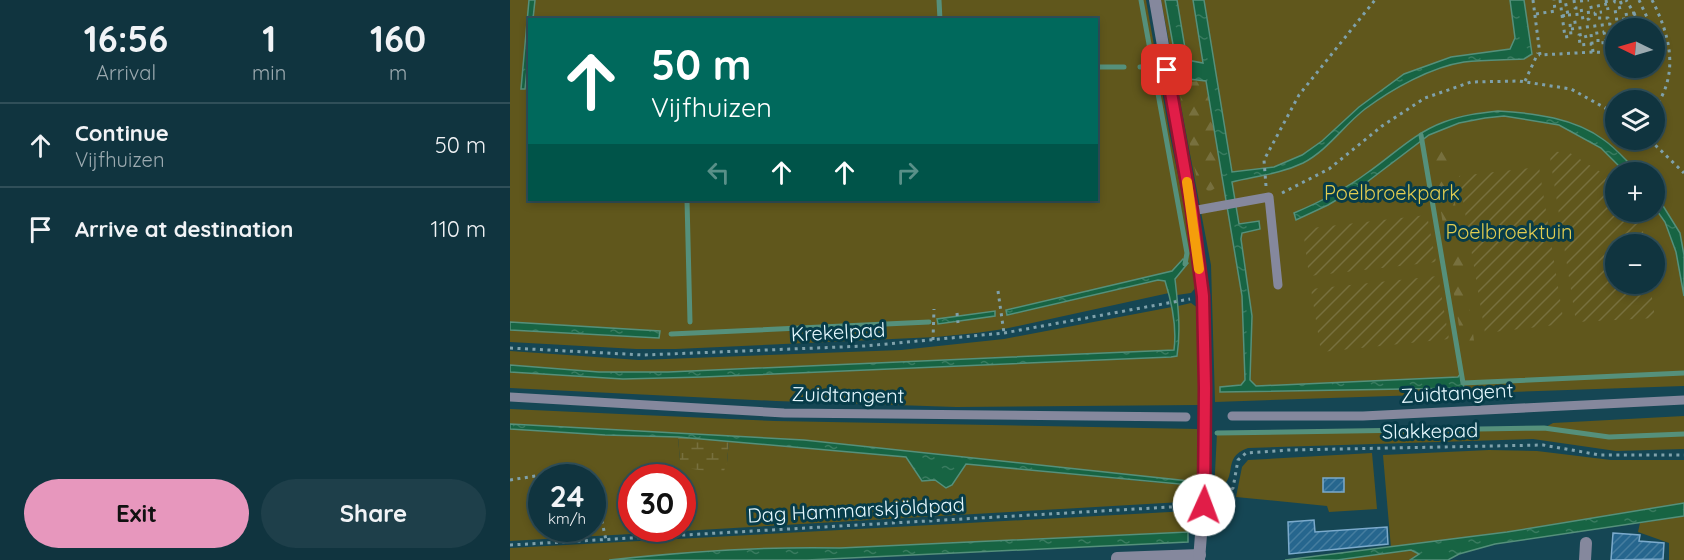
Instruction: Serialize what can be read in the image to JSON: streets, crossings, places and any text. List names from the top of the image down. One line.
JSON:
{"streets":{"lane":["Zuidtangent"],"path":["Krekelpad","Slakkepad","Dag Hammarskjöldpad"]},"crossings":[["Slakkepad","Dag Hammarskjöldpad"]],"parks":["Poelbroekpark","Poelbroektuin"],"north":"left","page":{"eta":["16:56","Arrival","1","min","160","m"],"map_buttons":["+","−"],"turn":["50 m","Vijfhuizen"],"list":[{"name":"Continue","note":"Vijfhuizen","value":"50 m"},{"name":"Arrive at destination","value":"110 m"}],"speed":"24 km/h","limit":"30","buttons":["Exit","Share"]}}
